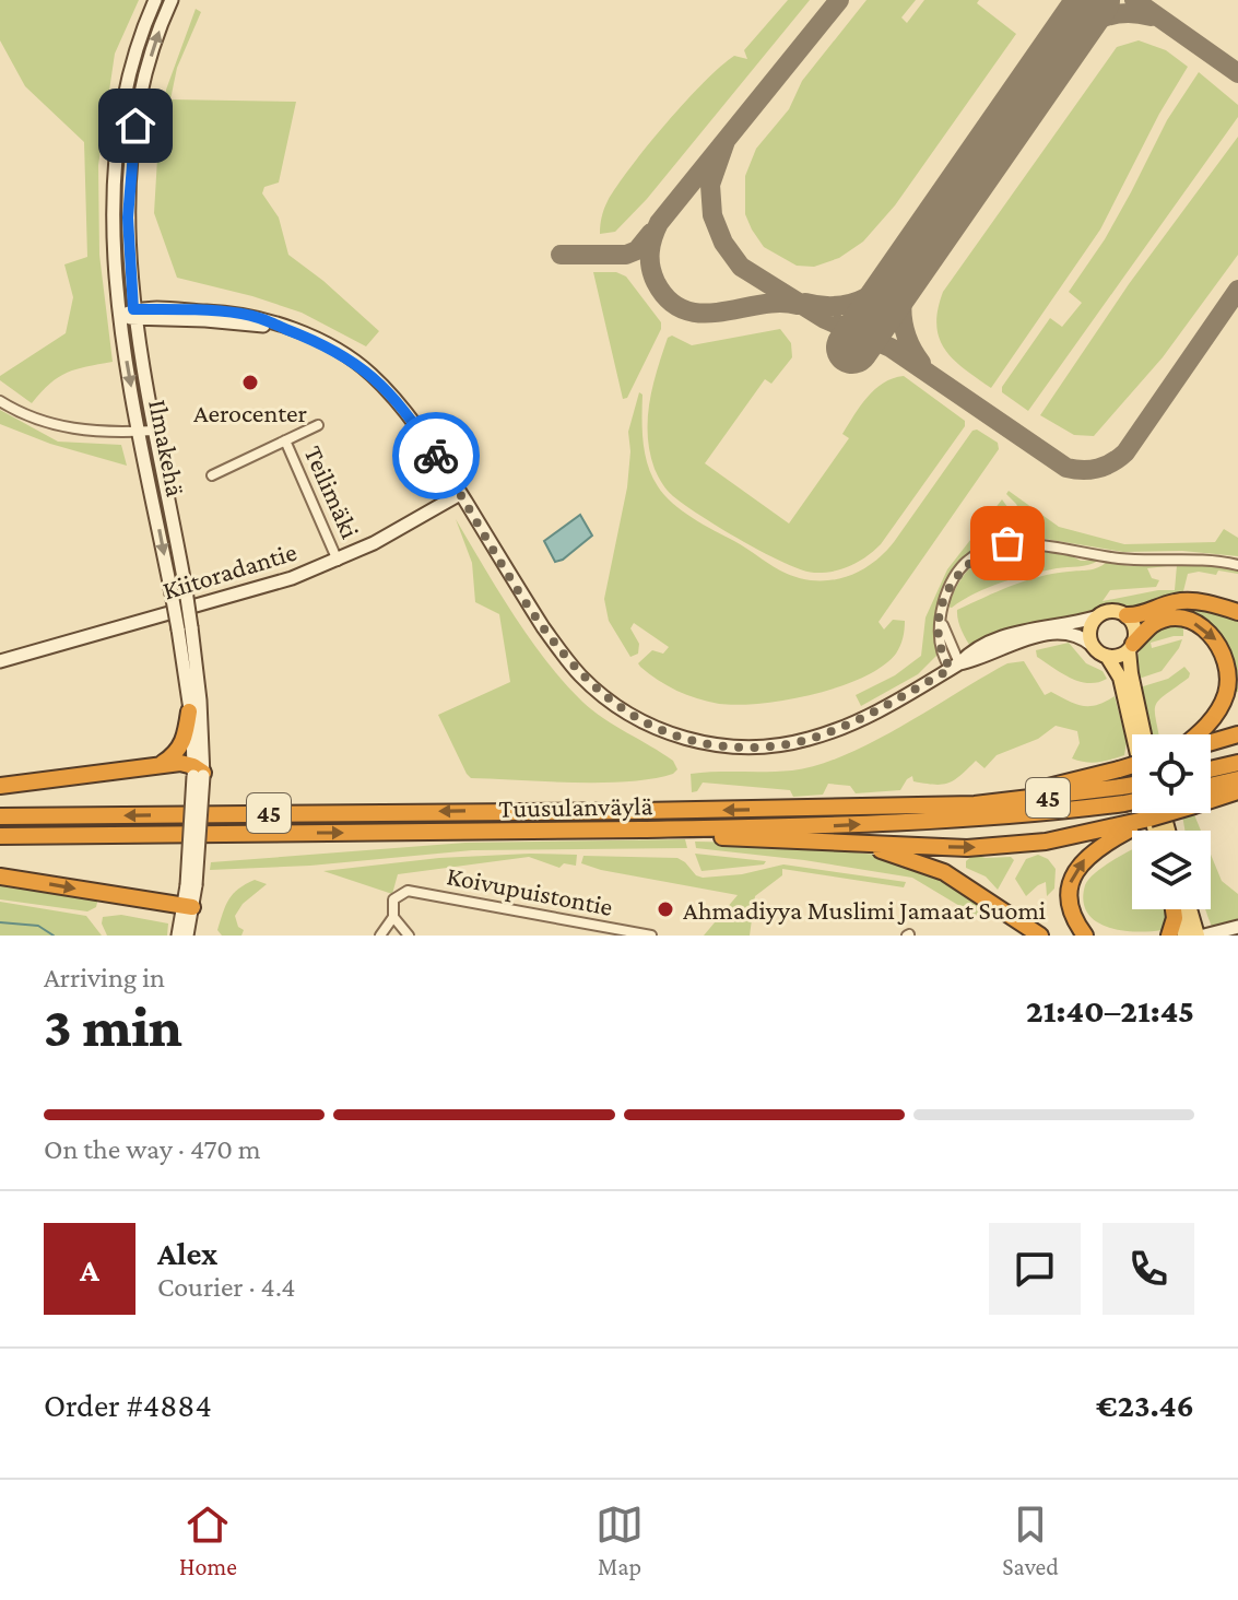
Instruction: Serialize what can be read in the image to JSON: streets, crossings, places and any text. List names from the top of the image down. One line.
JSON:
{"streets":{"highway":["45","Tuusulanväylä"],"main road":["Ilmakehä","Kiitoradantie"],"street":["Teilimäki","Koivupuistontie"]},"crossings":[["Teilimäki","Kiitoradantie"]],"places":["Aerocenter","Ahmadiyya Muslimi Jamaat Suomi"],"page":{"heading":["3 min","Arriving in","21:40–21:45"],"panel":["Alex","Courier · 4.4","Order #4884","€23.46"],"bar":"On the way · 470 m","round":"A","tabs":["Home","Map","Saved"]}}
